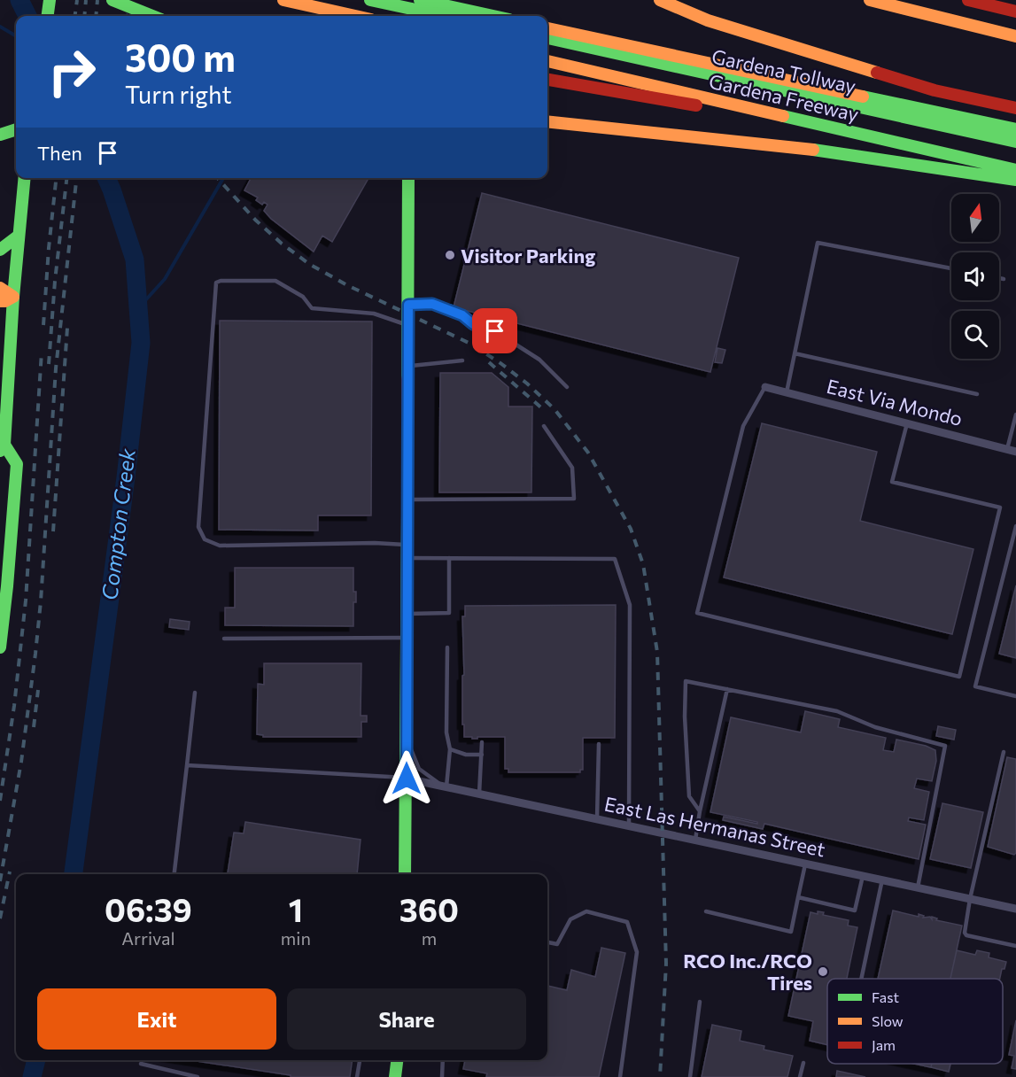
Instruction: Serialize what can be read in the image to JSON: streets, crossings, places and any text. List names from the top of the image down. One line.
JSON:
{"streets":{"main road":["Gardena Tollway","Gardena Freeway"],"street":["East Via Mondo","East Las Hermanas Street"]},"water":["Compton Creek"],"places":["Visitor Parking","RCO Inc./RCO Tires"],"legend":["Fast","Slow","Jam"],"north":"top","page":{"turn":["300 m","Turn right"],"then":"Then","eta":["06:39","Arrival","1","min","360","m"],"buttons":["Exit","Share"]}}
